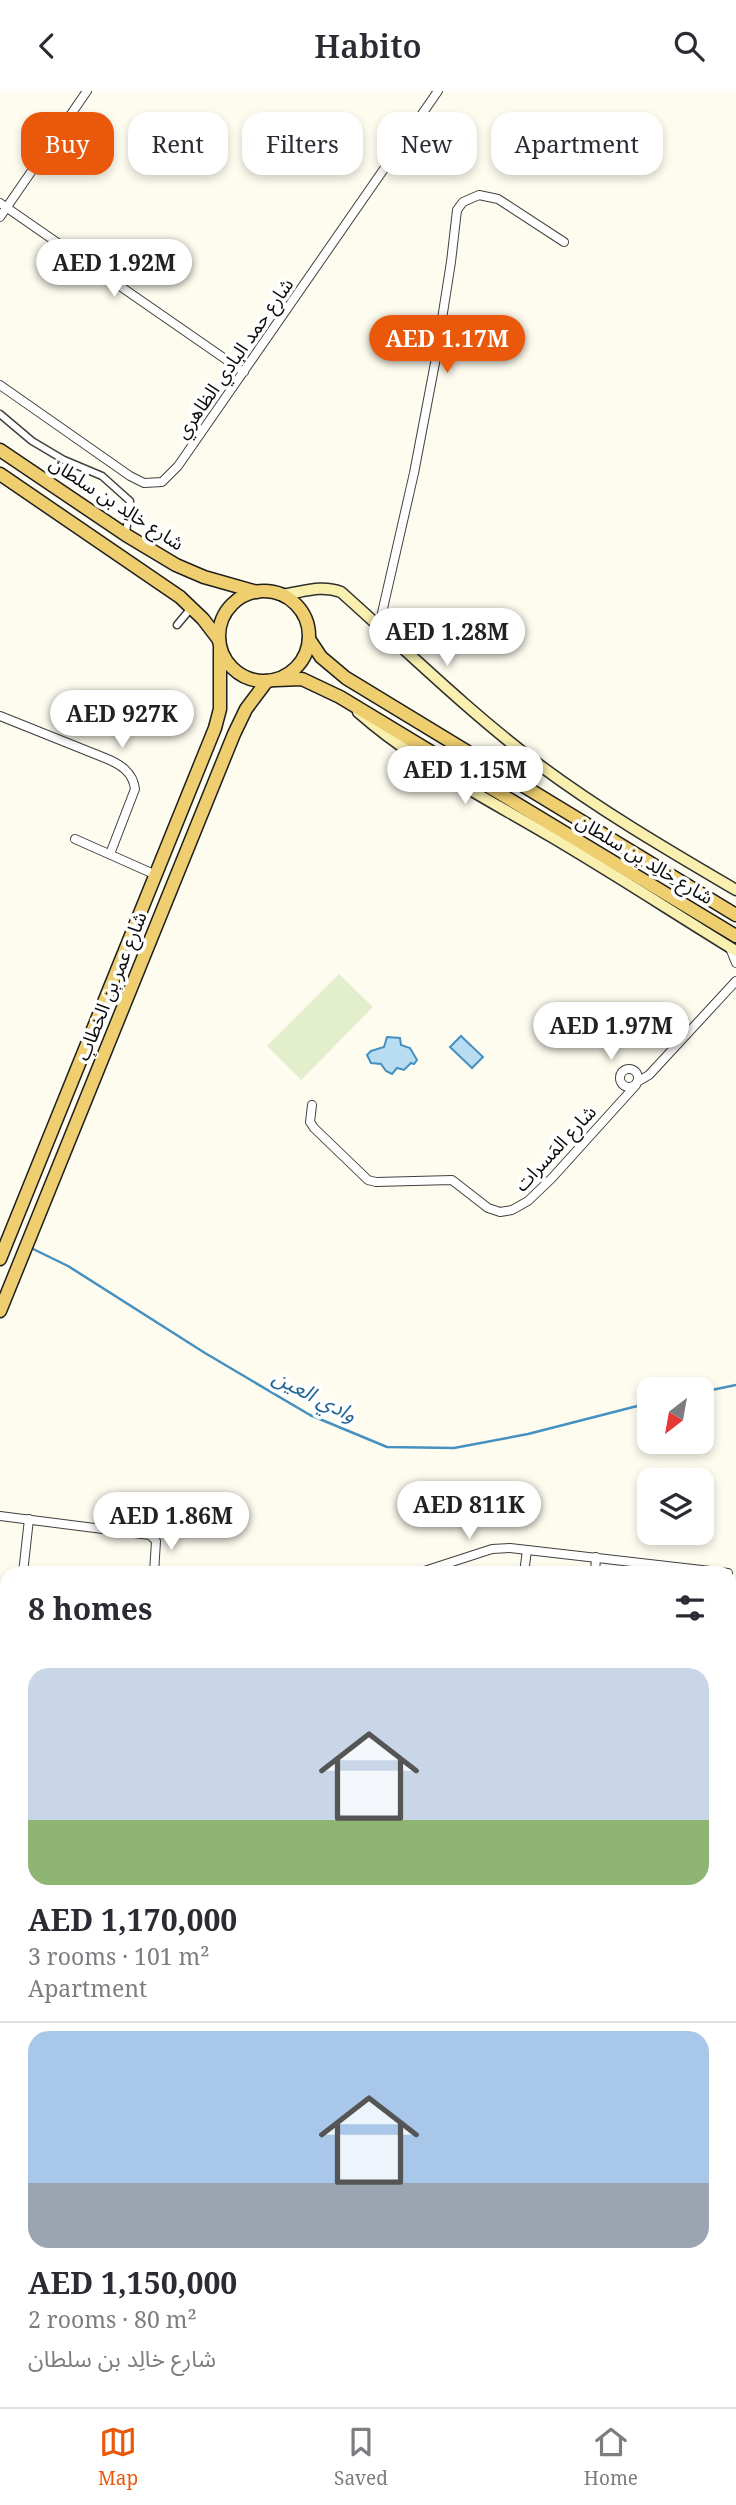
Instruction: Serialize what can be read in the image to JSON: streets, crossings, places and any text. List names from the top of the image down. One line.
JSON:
{"streets":{"main road":["شارع خالِد بن سلطان","شارع عمر بن الخطاب"],"street":["شارع حمد البادي الظاهري","شارع المَسرات"]},"crossings":[["شارع خالِد بن سلطان","شارع عمر بن الخطاب"]],"water":["وادي العين"],"north":"bottom left","page":{"header":"Habito","chip":["Buy","Rent","Filters","New","Apartment"],"price":["AED 1.92M","AED 1.17M","AED 1.28M","AED 927K","AED 1.15M","AED 1.97M","AED 811K","AED 1.86M"],"heading":"8 homes","list":[{"name":"AED 1,170,000","note":"3 rooms · 101 m² · Apartment"},{"name":"AED 1,150,000","note":"2 rooms · 80 m² · شارع خالِد بن سلطان"}],"tabs":["Map","Saved","Home"]}}
